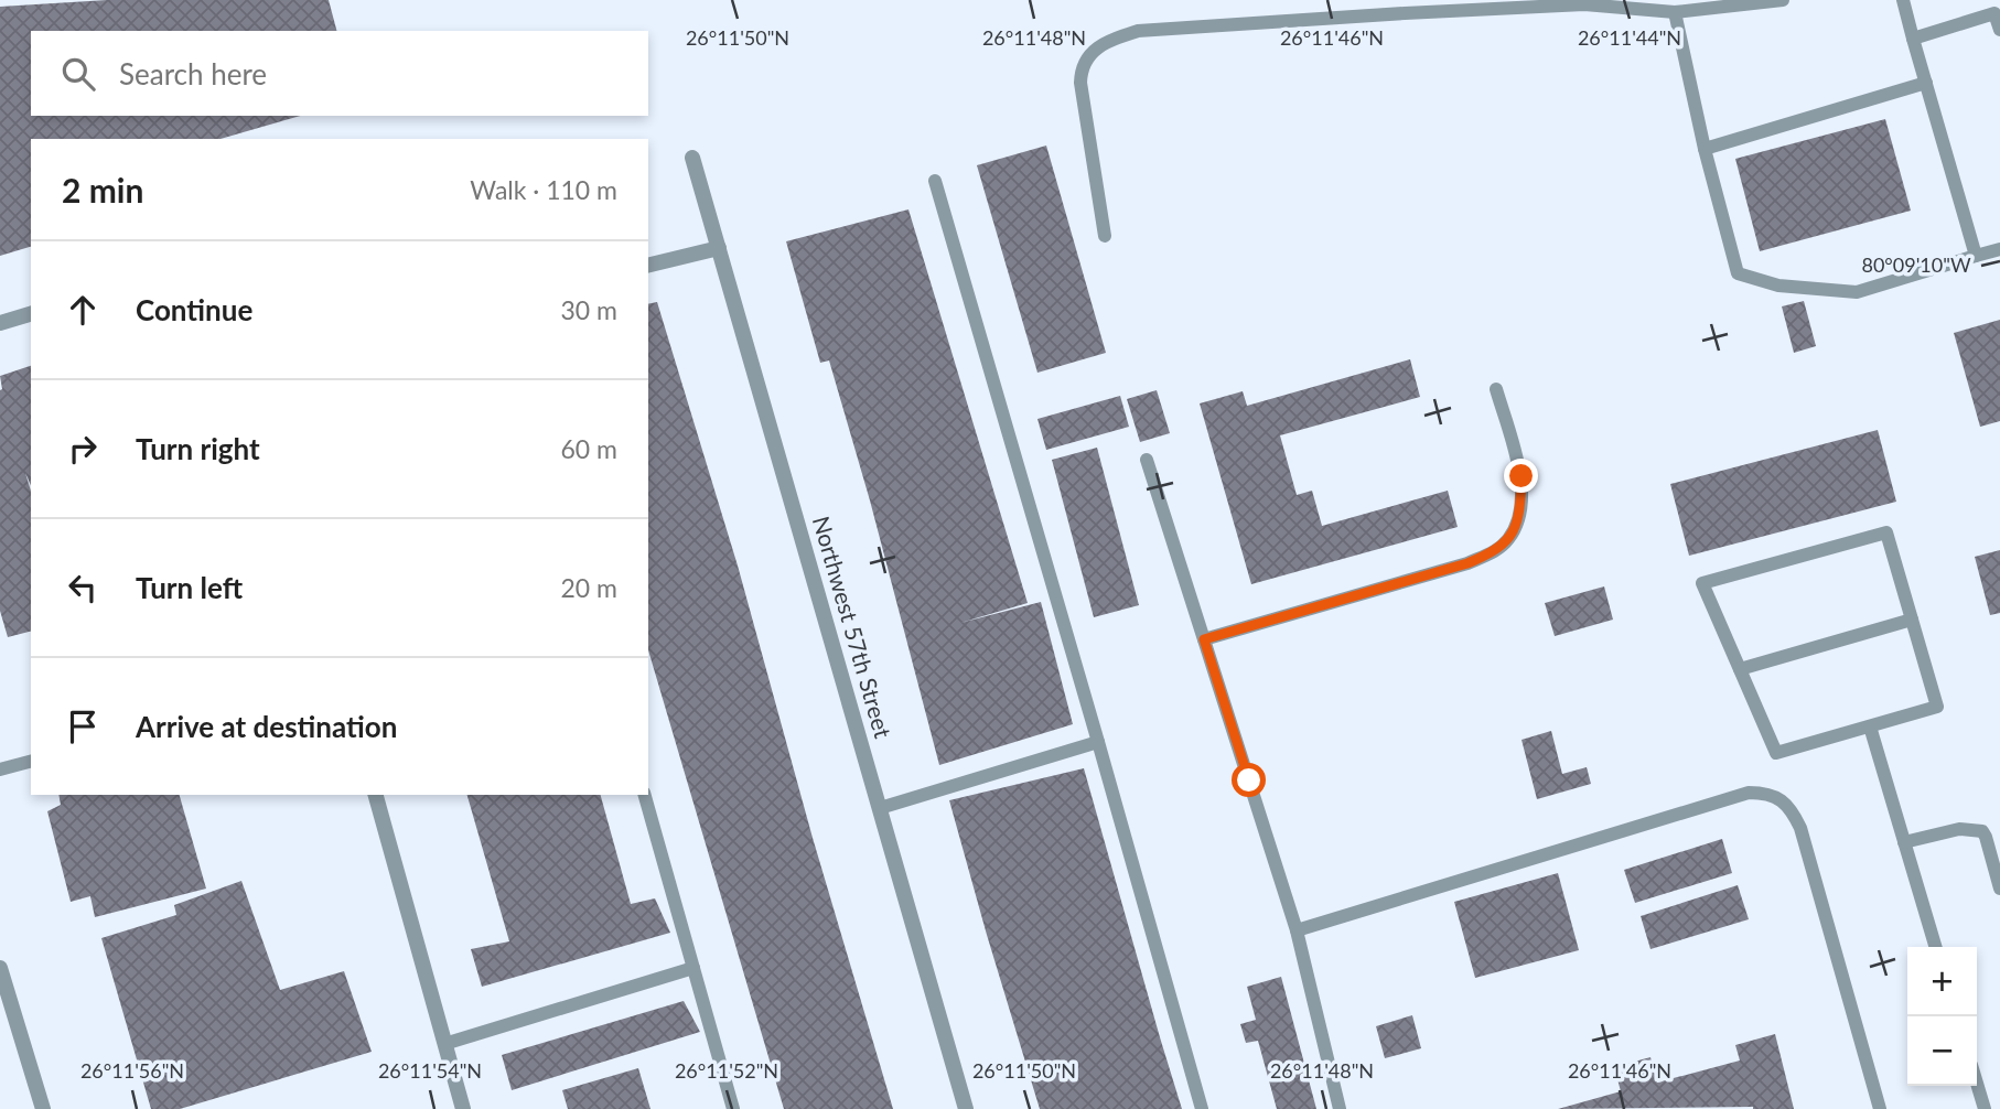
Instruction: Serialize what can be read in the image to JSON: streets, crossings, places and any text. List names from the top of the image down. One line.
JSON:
{"streets":{"street":["Northwest 57th Street"]},"page":{"search":"Search here","heading":["2 min","Walk · 110 m"],"list":[["Continue","30 m"],["Turn right","60 m"],["Turn left","20 m"],"Arrive at destination"],"map_buttons":["+","−"]},"coordinates":["26°11'46\"N","26°11'44\"N","26°11'50\"N","26°11'48\"N","80°09'10\"W","26°11'56\"N","26°11'54\"N","26°11'52\"N"]}
